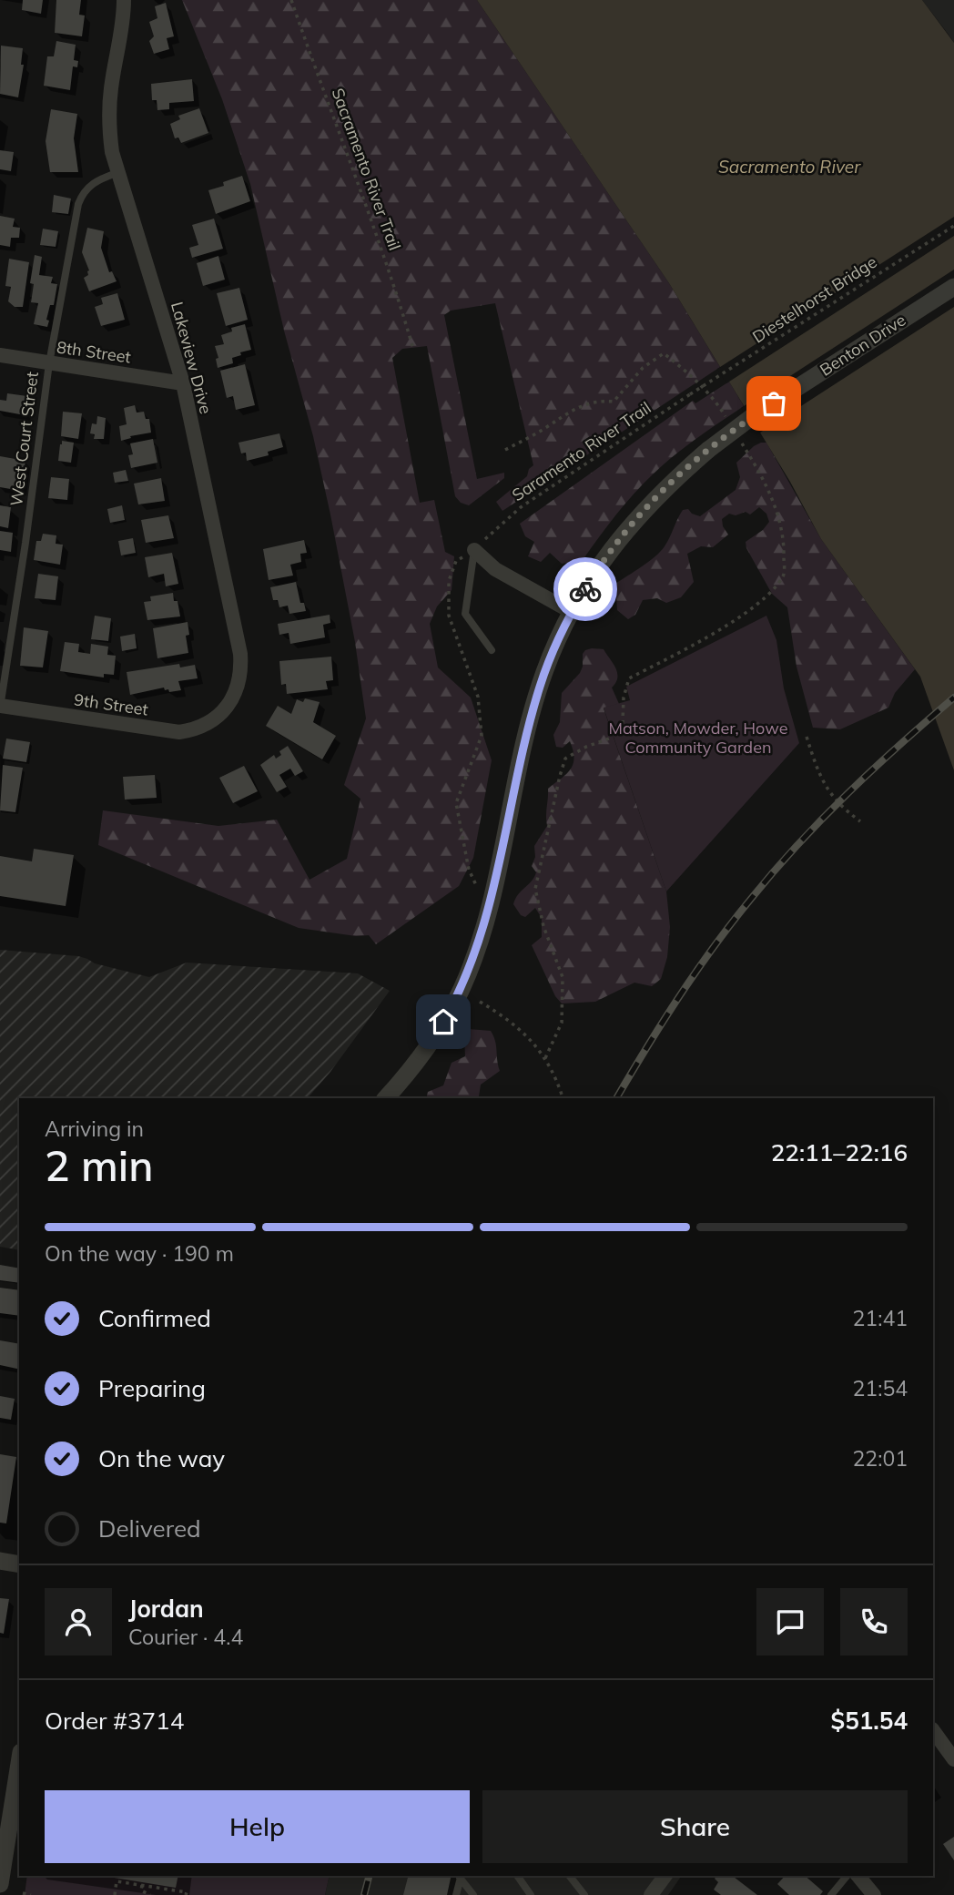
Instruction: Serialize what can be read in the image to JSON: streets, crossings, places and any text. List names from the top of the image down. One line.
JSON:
{"streets":{"street":["Benton Drive","8th Street","Lakeview Drive","9th Street"],"lane":["West Court Street"],"path":["Sacramento River Trail","Diestelhorst Bridge","Saramento River Trail"]},"crossings":[["Diestelhorst Bridge","Saramento River Trail"],["8th Street","Lakeview Drive"],["8th Street","West Court Street"],["Lakeview Drive","West Court Street"],["Lakeview Drive","9th Street"],["West Court Street","9th Street"]],"water":["Sacramento River"],"parks":["Matson, Mowder, Howe Community Garden"],"page":{"heading":["2 min","Arriving in","22:11–22:16"],"panel":["Jordan","Courier · 4.4","Order #3714","$51.54"],"bar":"On the way · 190 m","list":[["Confirmed","21:41"],["Preparing","21:54"],["On the way","22:01"],"Delivered"],"buttons":["Help","Share"]}}
